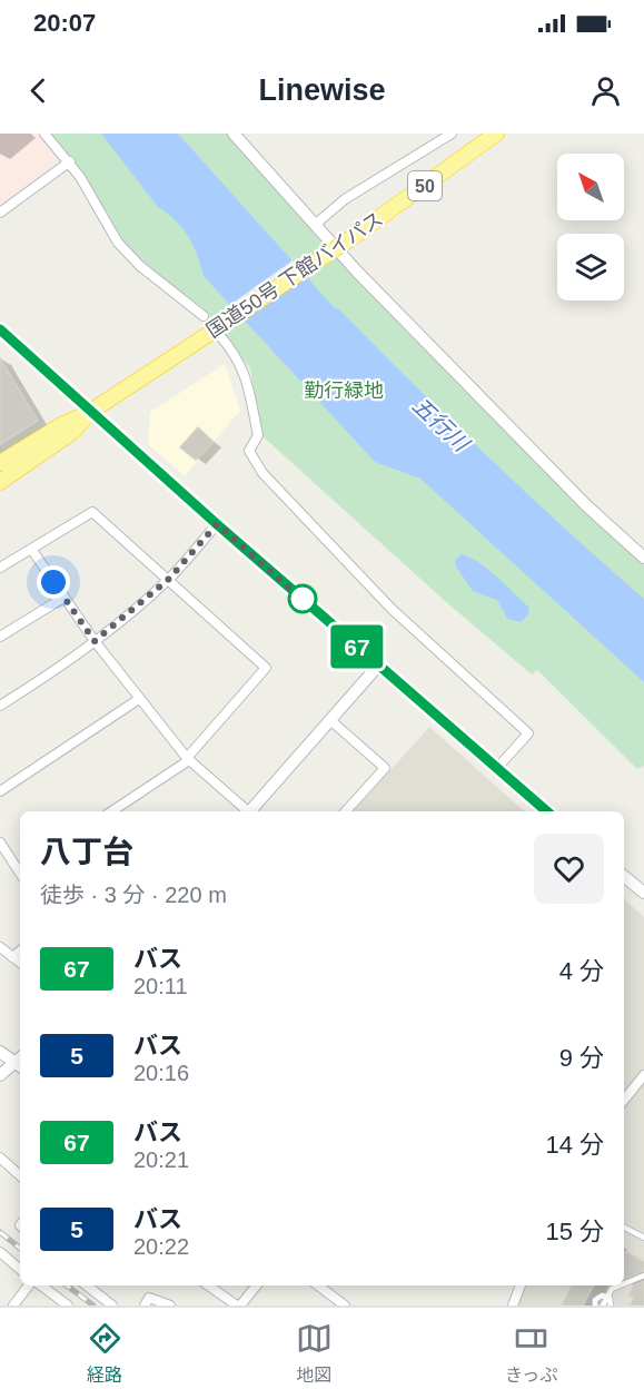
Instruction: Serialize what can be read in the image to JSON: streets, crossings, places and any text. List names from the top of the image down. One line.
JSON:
{"streets":{"highway":["50","国道50号 下館バイパス"]},"water":["五行川"],"parks":["勤行緑地"],"lines":["bus line 67"],"north":"top left","page":{"status":"20:07","header":"Linewise","on_map":"67","heading":["八丁台","徒歩 · 3 分 · 220 m"],"list":[{"mark":"67","name":"バス","note":"20:11","value":"4 分"},{"mark":"5","name":"バス","note":"20:16","value":"9 分"},{"mark":"67","name":"バス","note":"20:21","value":"14 分"},{"mark":"5","name":"バス","note":"20:22","value":"15 分"}],"tabs":["経路","地図","きっぷ"]}}
